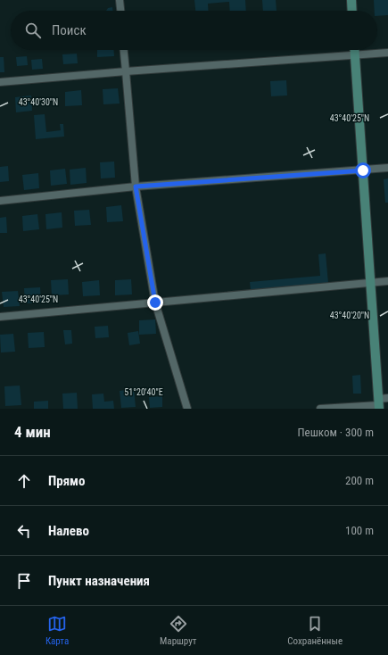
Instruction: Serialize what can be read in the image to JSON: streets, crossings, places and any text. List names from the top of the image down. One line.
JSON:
{"page":{"search":"Поиск","heading":["4 мин","Пешком · 300 m"],"list":[["Прямо","200 m"],["Налево","100 m"],"Пункт назначения"],"nav":["Карта","Маршрут","Сохранённые"]},"coordinates":["43°40'30\"N","43°40'25\"N","43°40'20\"N","51°20'40\"E"]}
